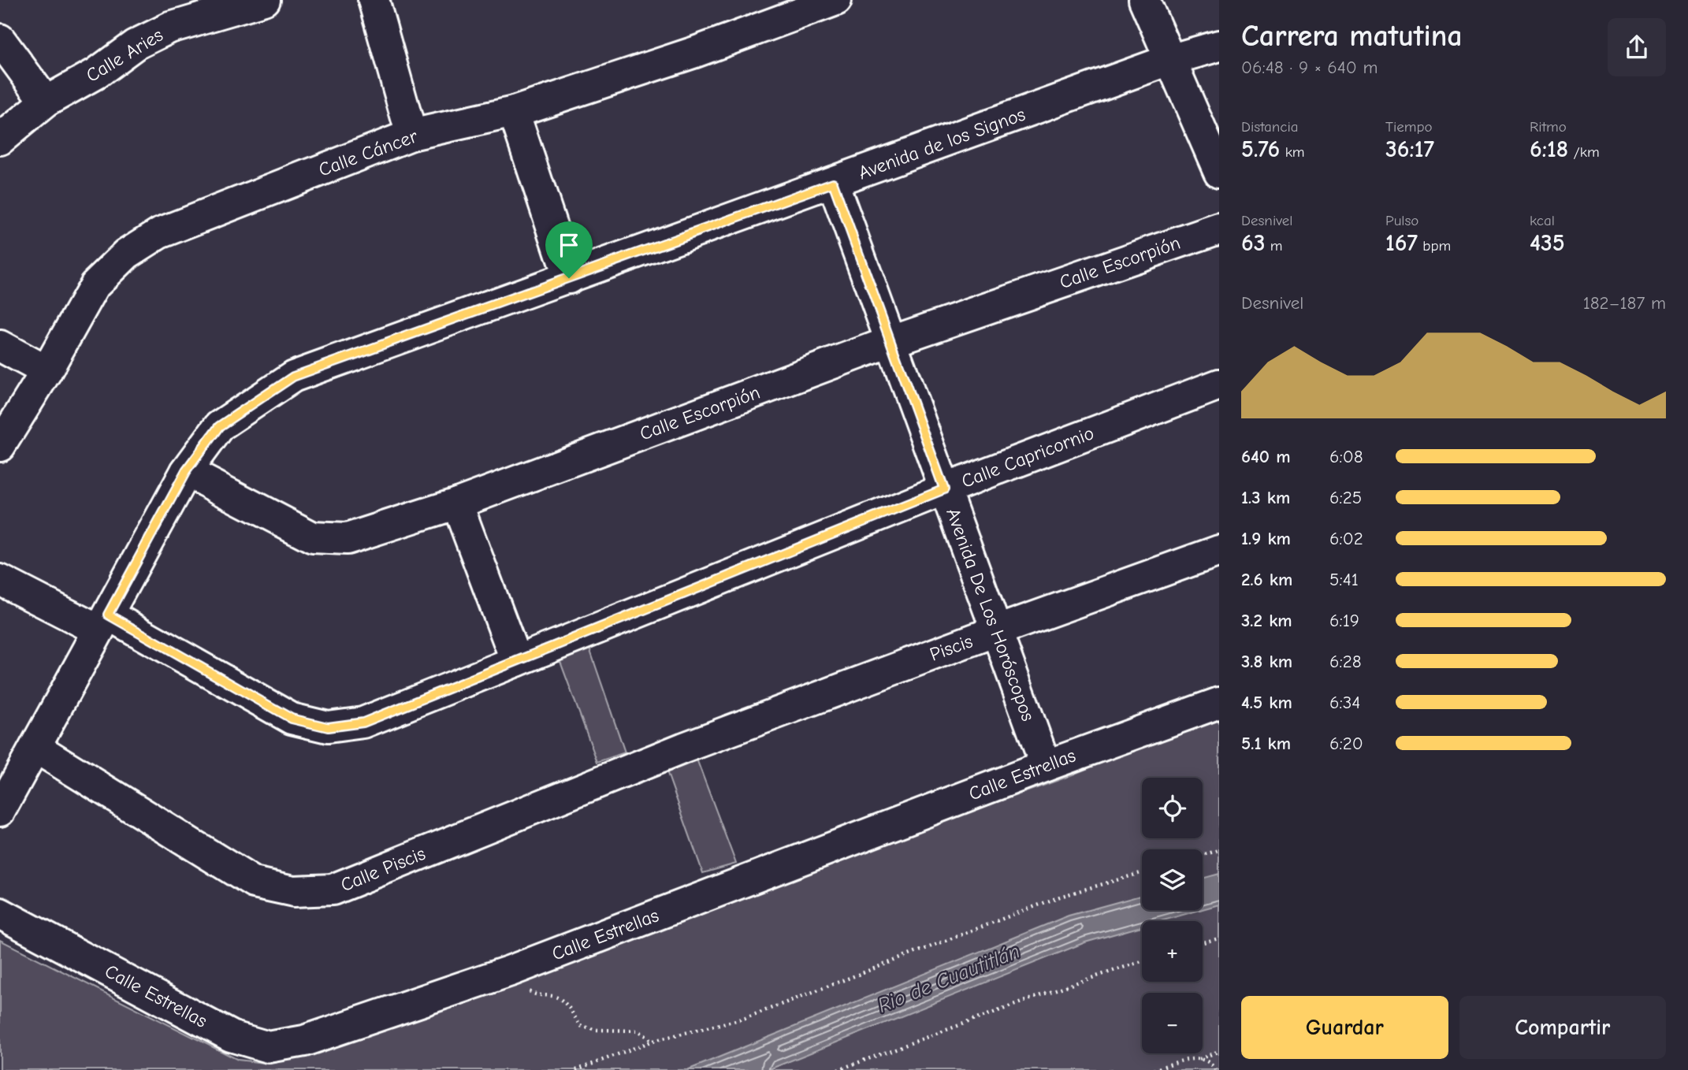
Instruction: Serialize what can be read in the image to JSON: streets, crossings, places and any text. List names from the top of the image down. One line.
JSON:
{"streets":{"street":["Calle Aries","Avenida de los Signos","Calle Cáncer","Calle Escorpión","Calle Capricornio","Avenida De Los Horóscopos","Piscis","Calle Estrellas","Calle Piscis"]},"crossings":[["Avenida de los Signos","Calle Escorpión"],["Avenida de los Signos","Calle Capricornio"],["Avenida de los Signos","Avenida De Los Horóscopos"],["Avenida de los Signos","Calle Piscis"],["Calle Escorpión","Avenida De Los Horóscopos"],["Calle Capricornio","Avenida De Los Horóscopos"],["Avenida De Los Horóscopos","Piscis"],["Avenida De Los Horóscopos","Calle Estrellas"],["Piscis","Calle Piscis"]],"water":["Rio de Cuautitlán"],"page":{"heading":["Carrera matutina","06:48 · 9 × 640 m"],"stats":[["Distancia","5.76 km"],["Tiempo","36:17"],["Ritmo","6:18 /km"],["Desnivel","63 m"],["Pulso","167 bpm"],["kcal","435"]],"chart":["Desnivel","182–187 m"],"list":[{"name":"640 m","note":"6:08"},{"name":"1.3 km","note":"6:25"},{"name":"1.9 km","note":"6:02"},{"name":"2.6 km","note":"5:41"},{"name":"3.2 km","note":"6:19"},{"name":"3.8 km","note":"6:28"},{"name":"4.5 km","note":"6:34"},{"name":"5.1 km","note":"6:20"}],"map_buttons":["+","−"],"buttons":["Guardar","Compartir"]}}
